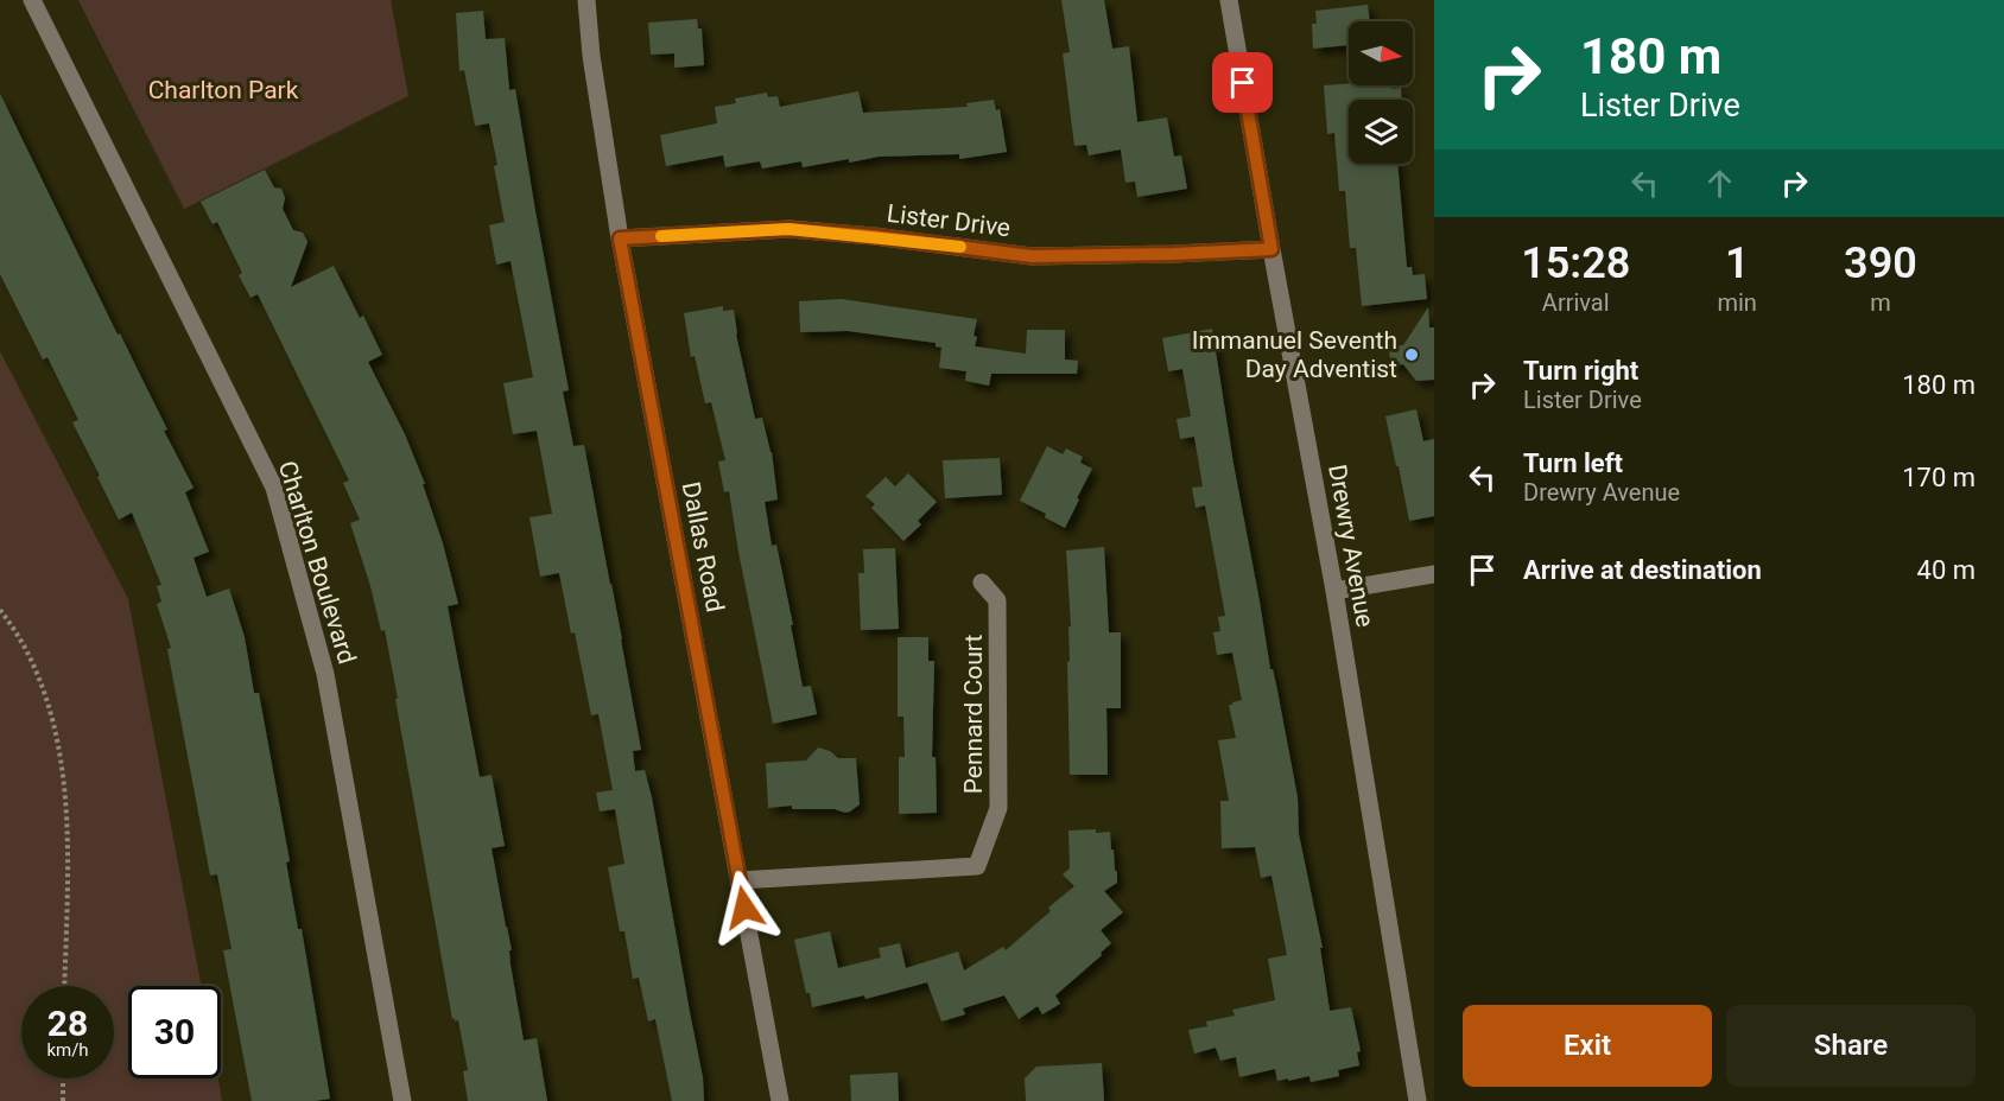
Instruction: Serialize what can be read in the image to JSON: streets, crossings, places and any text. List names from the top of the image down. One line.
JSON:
{"streets":{"street":["Lister Drive","Drewry Avenue","Dallas Road","Charlton Boulevard","Pennard Court"]},"crossings":[["Lister Drive","Drewry Avenue"],["Lister Drive","Dallas Road"],["Dallas Road","Pennard Court"]],"parks":["Charlton Park"],"places":["Immanuel Seventh Day Adventist"],"north":"right","page":{"turn":["180 m","Lister Drive"],"eta":["15:28","Arrival","1","min","390","m"],"list":[{"name":"Turn right","note":"Lister Drive","value":"180 m"},{"name":"Turn left","note":"Drewry Avenue","value":"170 m"},{"name":"Arrive at destination","value":"40 m"}],"speed":"28 km/h","limit":"30","buttons":["Exit","Share"]}}
